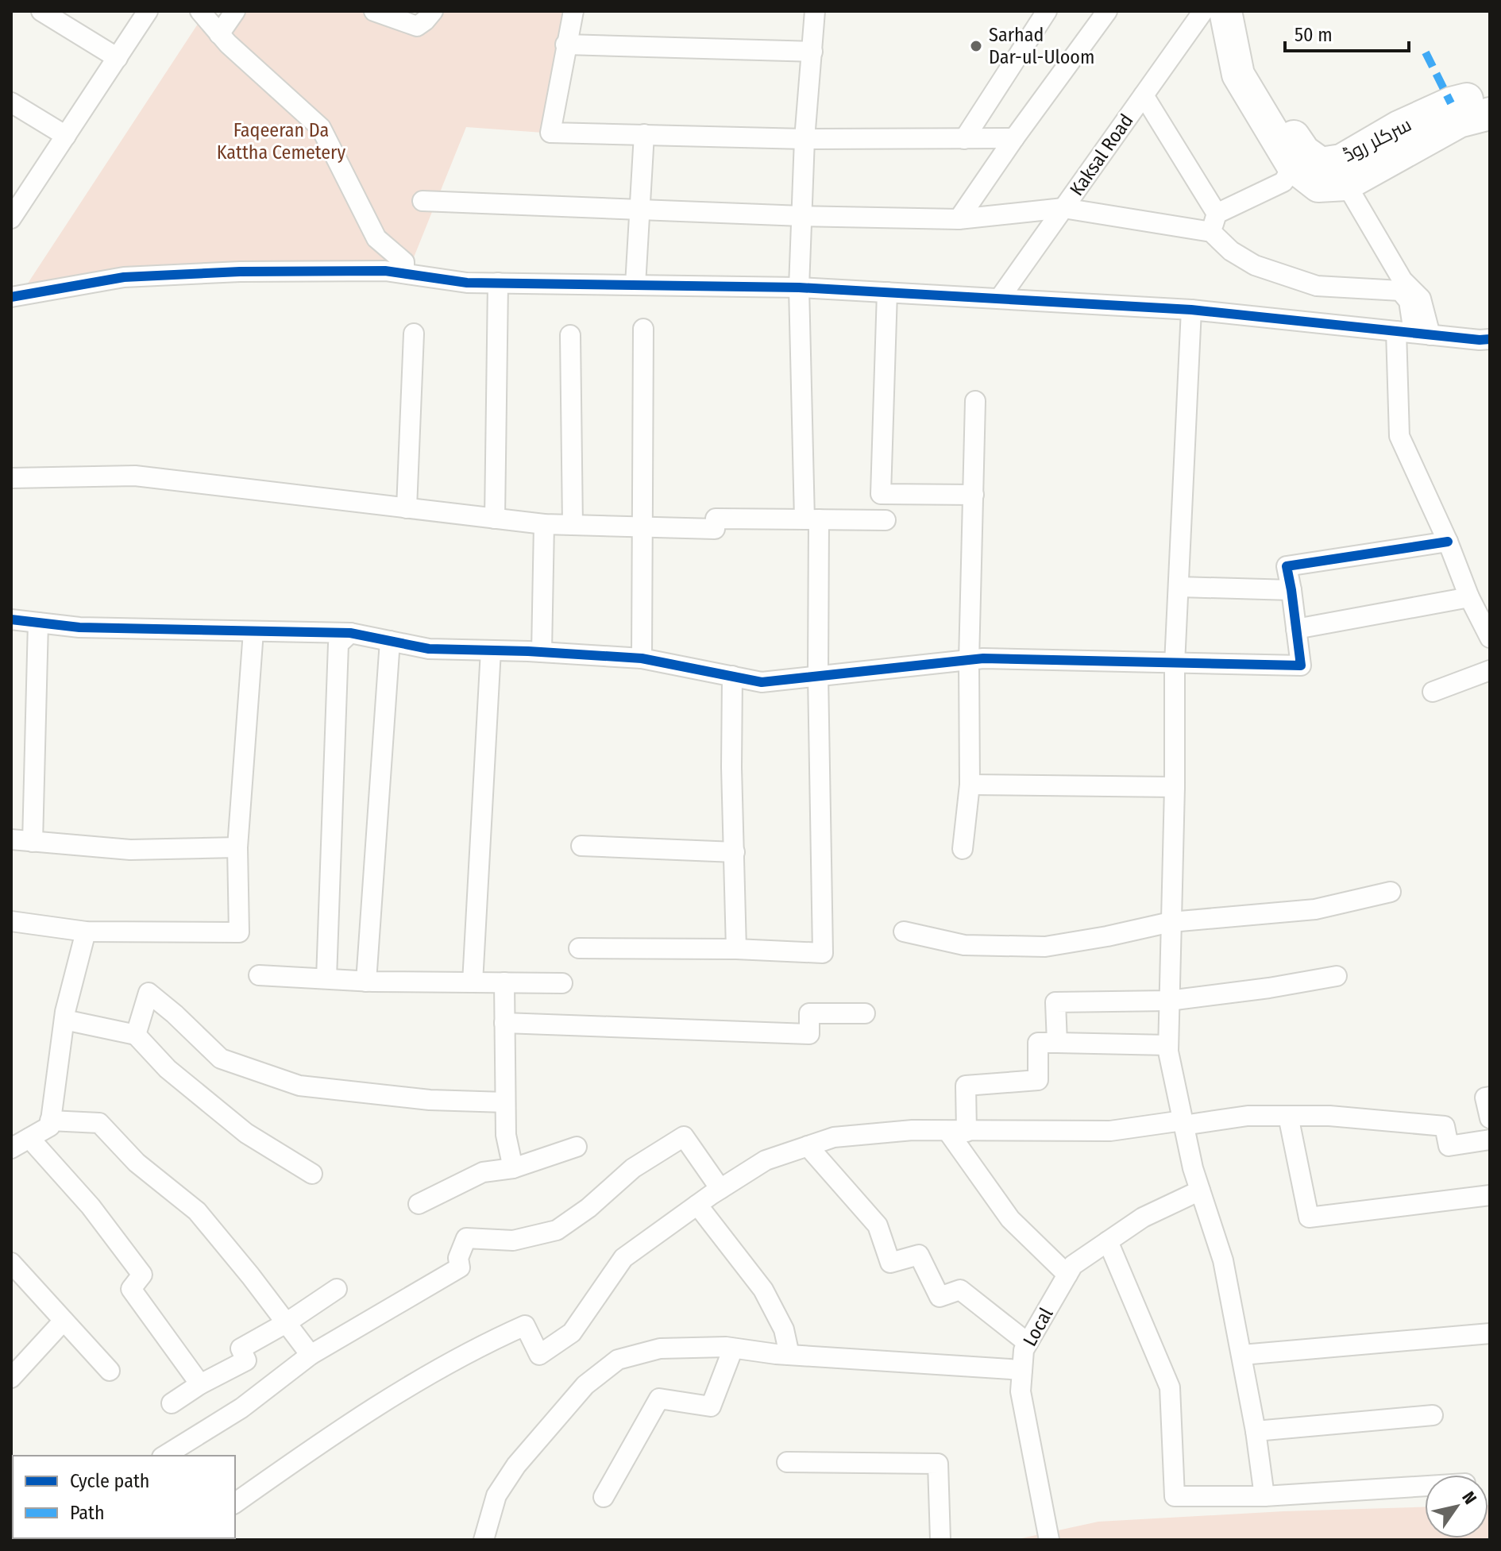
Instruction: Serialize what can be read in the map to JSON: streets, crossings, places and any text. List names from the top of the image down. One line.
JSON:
{"streets":{"main road":["سرکلر روڈ"],"street":["Kaksal Road","Local"]},"parks":["Faqeeran Da Kattha Cemetery"],"places":["Sarhad Dar-ul-Uloom"],"legend":["Cycle path","Path"],"scale_bar":"50 m","north":"top right"}
